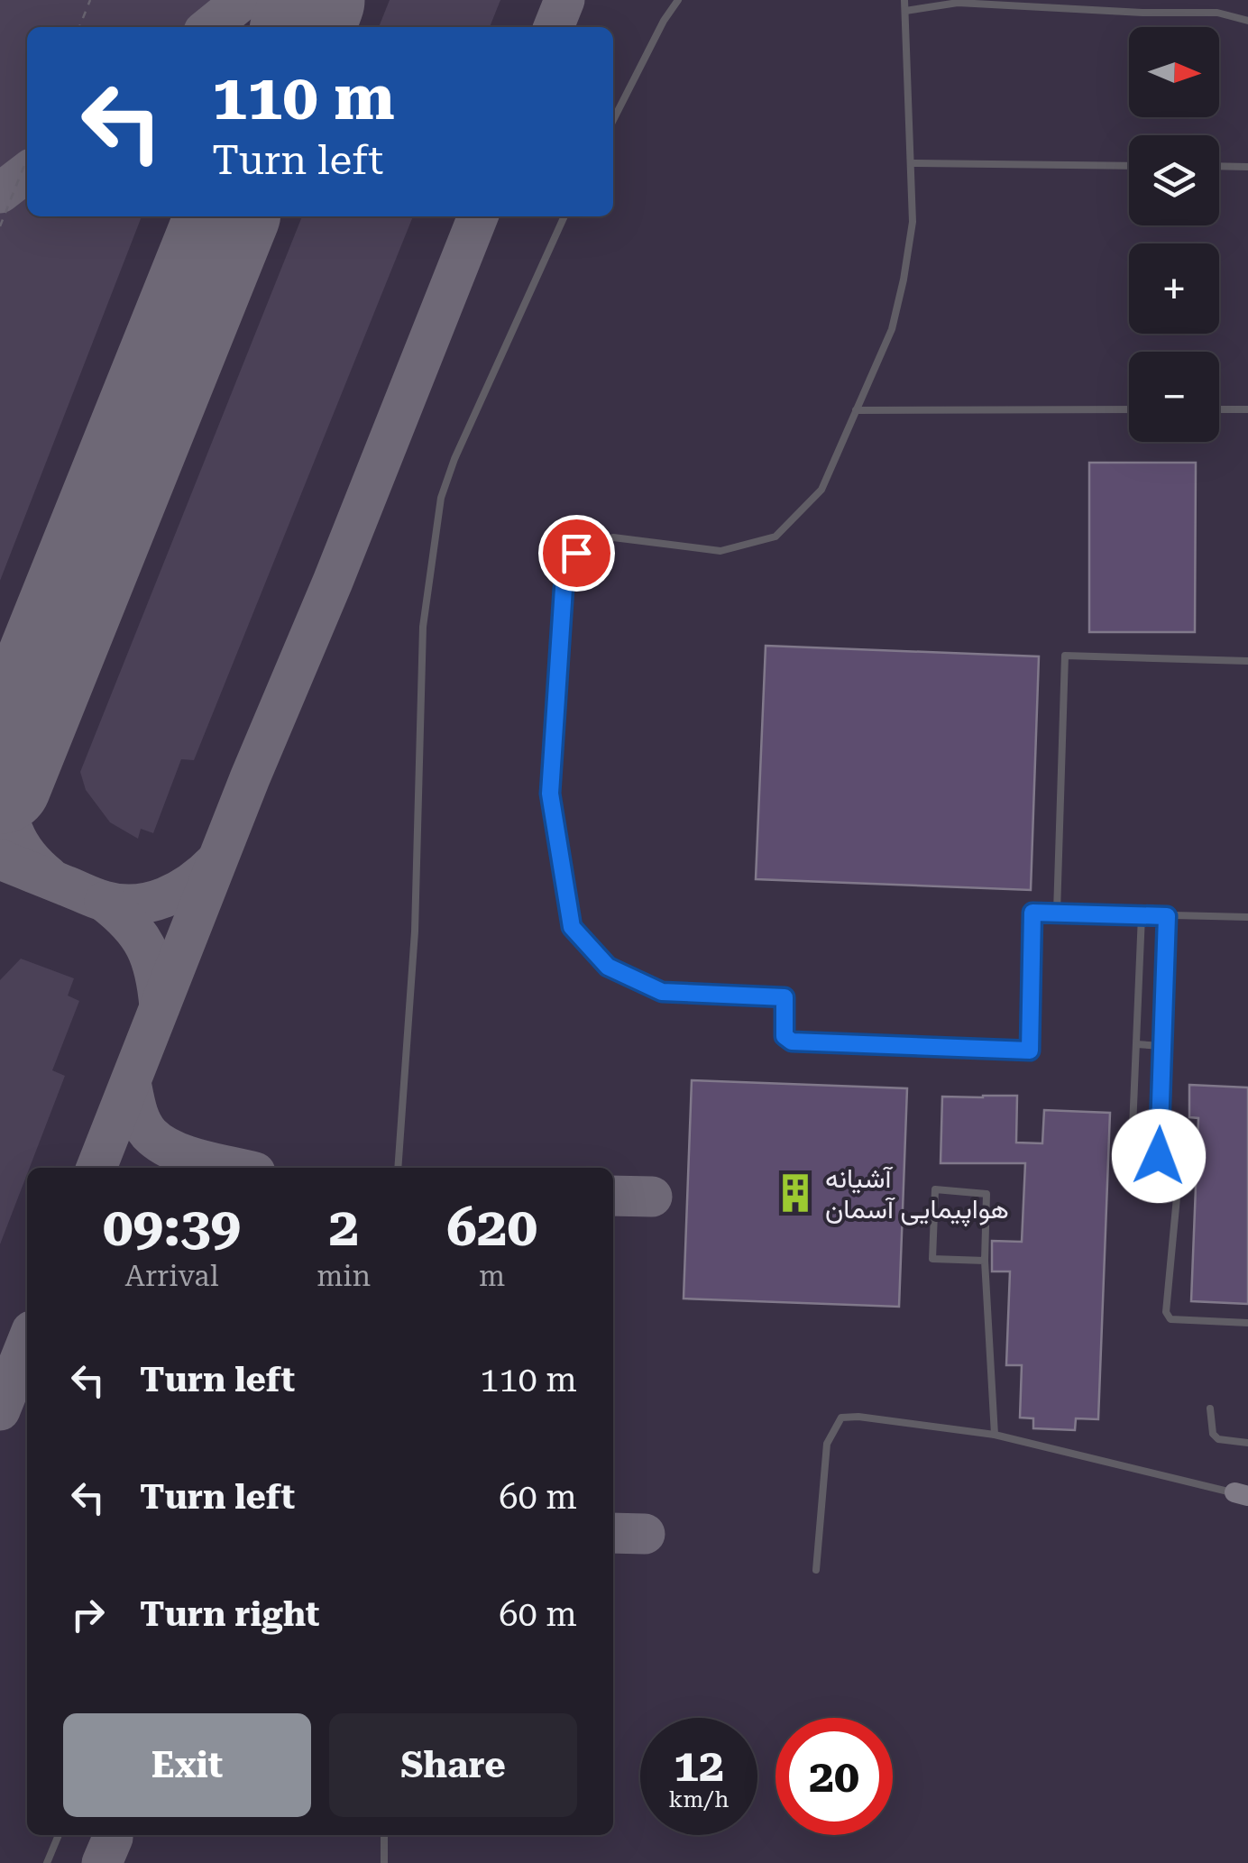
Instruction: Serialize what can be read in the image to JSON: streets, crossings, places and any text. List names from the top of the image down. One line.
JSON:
{"places":{"building":["آشیانه هواپیمایی آسمان"]},"north":"right","page":{"map_buttons":["+","−"],"turn":["110 m","Turn left"],"eta":["09:39","Arrival","2","min","620","m"],"list":[{"name":"Turn left","value":"110 m"},{"name":"Turn left","value":"60 m"},{"name":"Turn right","value":"60 m"}],"buttons":["Exit","Share"],"speed":"12 km/h","limit":"20"}}
